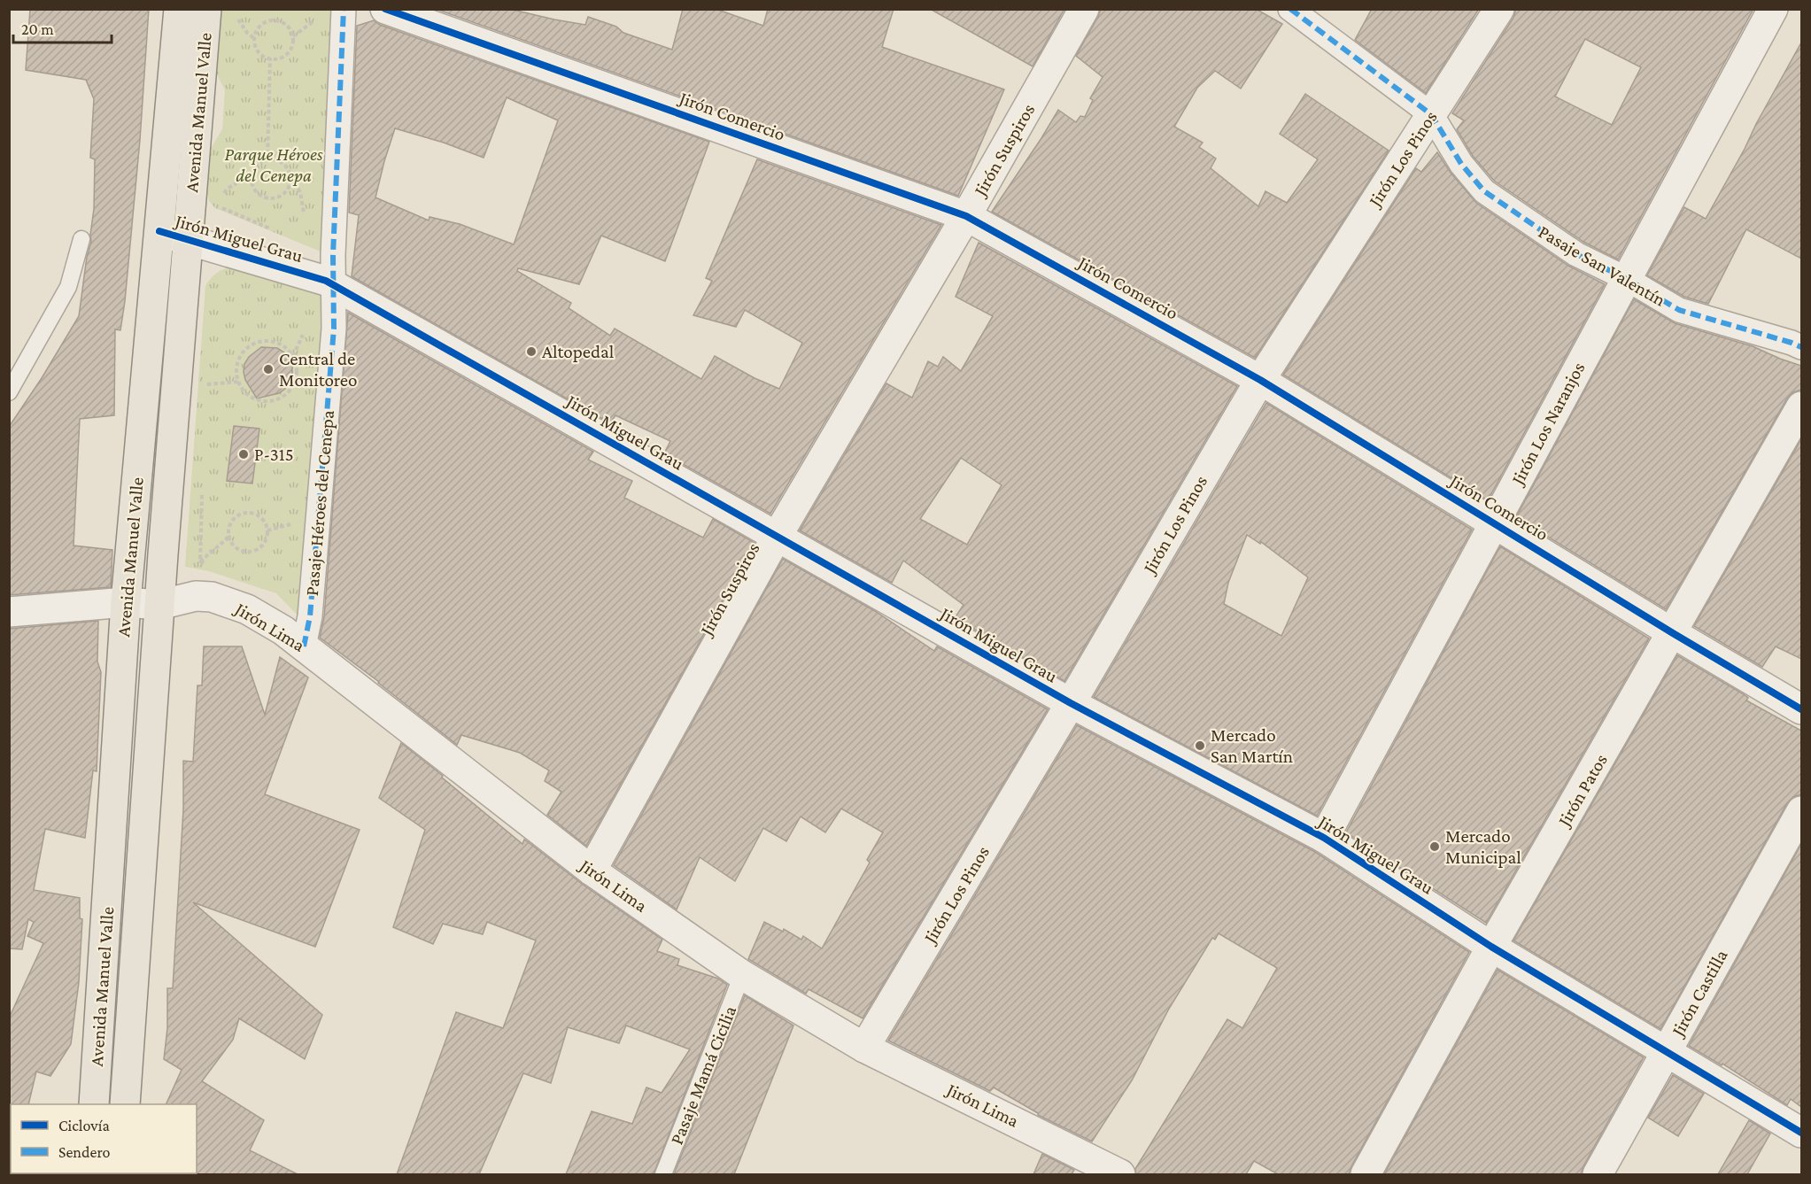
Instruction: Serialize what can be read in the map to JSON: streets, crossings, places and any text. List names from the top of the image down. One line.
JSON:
{"streets":{"main road":["Avenida Manuel Valle"],"street":["Jirón Comercio","Jirón Suspiros","Jirón Los Pinos","Jirón Miguel Grau","Pasaje San Valentín","Jirón Los Naranjos","Pasaje Héroes del Cenepa","Jirón Lima","Jirón Patos","Jirón Castilla"],"lane":["Pasaje Mamá Cicilia"]},"crossings":[["Avenida Manuel Valle","Jirón Miguel Grau"],["Avenida Manuel Valle","Jirón Lima"],["Jirón Comercio","Jirón Suspiros"],["Jirón Comercio","Jirón Los Pinos"],["Jirón Comercio","Jirón Los Naranjos"],["Jirón Comercio","Jirón Patos"],["Jirón Suspiros","Jirón Miguel Grau"],["Jirón Suspiros","Jirón Lima"],["Jirón Los Pinos","Jirón Miguel Grau"],["Jirón Los Pinos","Pasaje San Valentín"],["Jirón Los Pinos","Jirón Lima"],["Jirón Miguel Grau","Jirón Los Naranjos"],["Jirón Miguel Grau","Pasaje Héroes del Cenepa"],["Jirón Miguel Grau","Jirón Patos"],["Jirón Miguel Grau","Jirón Castilla"],["Pasaje San Valentín","Jirón Los Naranjos"],["Pasaje Héroes del Cenepa","Jirón Lima"],["Jirón Lima","Pasaje Mamá Cicilia"]],"parks":["Parque Héroes del Cenepa"],"places":["Altopedal","Central de Monitoreo","P-315","Mercado San Martín","Mercado Municipal"],"legend":["Ciclovía","Sendero"],"scale_bar":"20 m"}
